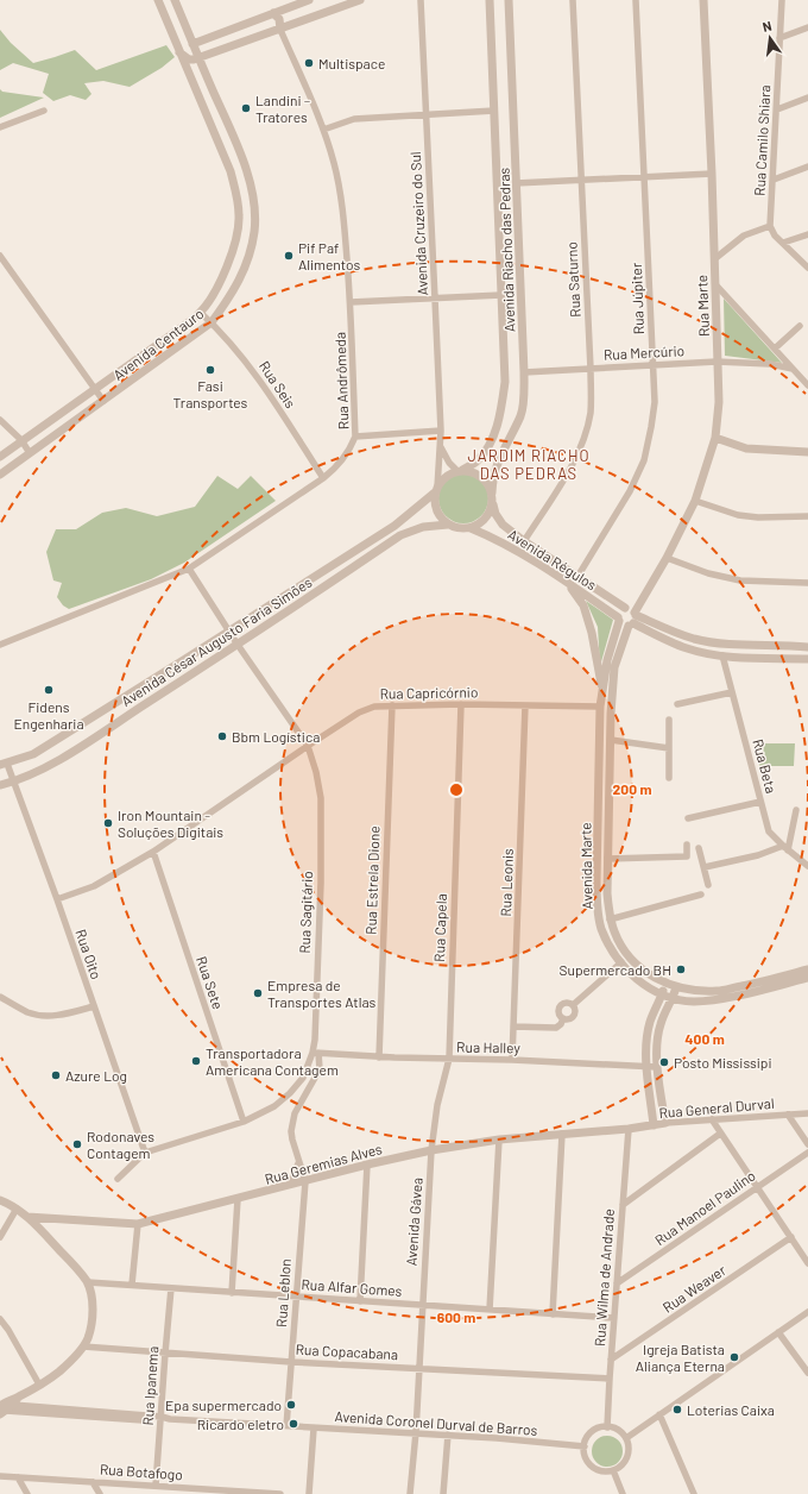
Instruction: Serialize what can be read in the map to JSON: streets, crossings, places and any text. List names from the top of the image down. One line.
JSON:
{"streets":{"street":["Rua Camilo Shiara","Avenida Cruzeiro do Sul","Avenida Riacho das Pedras","Rua Saturno","Rua Júpiter","Rua Marte","Avenida Centauro","Rua Mercúrio","Rua Andrômeda","Rua Seis","Avenida Régulos","Avenida César Augusto Faria Simões","Rua Capricórnio","Rua Beta","Avenida Marte","Rua Estrela Dione","Rua Leonis","Rua Sagitário","Rua Capela","Rua Oito","Rua Sete","Rua Halley","Rua General Durval","Rua Geremias Alves","Rua Manoel Paulino","Avenida Gávea","Rua Wilma de Andrade","Rua Alfar Gomes","Rua Weaver","Rua Leblon","Rua Copacabana","Rua Ipanema","Avenida Coronel Durval de Barros","Rua Botafogo"]},"crossings":[["Avenida Cruzeiro do Sul","Avenida Riacho das Pedras"],["Avenida Cruzeiro do Sul","Avenida Régulos"],["Avenida Cruzeiro do Sul","Avenida César Augusto Faria Simões"],["Avenida Riacho das Pedras","Rua Mercúrio"],["Avenida Riacho das Pedras","Avenida Régulos"],["Avenida Riacho das Pedras","Avenida César Augusto Faria Simões"],["Rua Saturno","Rua Mercúrio"],["Rua Saturno","Avenida Régulos"],["Rua Júpiter","Rua Mercúrio"],["Rua Júpiter","Avenida Régulos"],["Rua Marte","Rua Mercúrio"],["Rua Marte","Avenida Régulos"],["Rua Marte","Avenida Marte"],["Avenida Centauro","Rua Seis"],["Rua Andrômeda","Rua Seis"],["Rua Andrômeda","Rua Sagitário"],["Avenida Régulos","Avenida César Augusto Faria Simões"],["Avenida Régulos","Rua Beta"],["Avenida Régulos","Avenida Marte"],["Avenida César Augusto Faria Simões","Rua Sagitário"],["Avenida César Augusto Faria Simões","Rua Oito"],["Rua Capricórnio","Avenida Marte"],["Rua Capricórnio","Rua Estrela Dione"],["Rua Capricórnio","Rua Leonis"],["Rua Capricórnio","Rua Sagitário"],["Rua Capricórnio","Rua Capela"],["Rua Capricórnio","Rua Oito"],["Rua Capricórnio","Rua Sete"],["Rua Estrela Dione","Rua Halley"],["Rua Leonis","Rua Halley"],["Rua Sagitário","Rua Oito"],["Rua Sagitário","Rua Sete"],["Rua Sagitário","Rua Halley"],["Rua Sagitário","Rua Leblon"],["Rua Capela","Rua Halley"],["Rua Capela","Rua Geremias Alves"],["Rua Capela","Avenida Gávea"],["Rua Halley","Rua Leblon"],["Rua General Durval","Rua Geremias Alves"],["Rua General Durval","Rua Wilma de Andrade"],["Rua Geremias Alves","Avenida Gávea"],["Rua Geremias Alves","Rua Wilma de Andrade"],["Rua Geremias Alves","Rua Leblon"],["Rua Manoel Paulino","Rua Wilma de Andrade"],["Avenida Gávea","Rua Alfar Gomes"],["Avenida Gávea","Rua Copacabana"],["Avenida Gávea","Avenida Coronel Durval de Barros"],["Rua Wilma de Andrade","Rua Alfar Gomes"],["Rua Wilma de Andrade","Rua Weaver"],["Rua Wilma de Andrade","Rua Copacabana"],["Rua Wilma de Andrade","Avenida Coronel Durval de Barros"],["Rua Alfar Gomes","Rua Leblon"],["Rua Alfar Gomes","Rua Ipanema"],["Rua Leblon","Rua Copacabana"],["Rua Leblon","Avenida Coronel Durval de Barros"],["Rua Copacabana","Rua Ipanema"],["Rua Ipanema","Avenida Coronel Durval de Barros"],["Rua Ipanema","Rua Botafogo"]],"districts":["JARDIM RIACHO DAS PEDRAS"],"places":["Multispace","Landini – Tratores","Pif Paf Alimentos","Fasi Transportes","Fidens Engenharia","Bbm Logística","Iron Mountain - Soluções Digitais","Supermercado BH","Empresa de Transportes Atlas","Transportadora Americana Contagem","Posto Mississipi","Azure Log","Rodonaves Contagem","Igreja Batista Aliança Eterna","Epa supermercado","Loterias Caixa","Ricardo eletro"],"north":"top","rings":["200 m","400 m","600 m"]}
